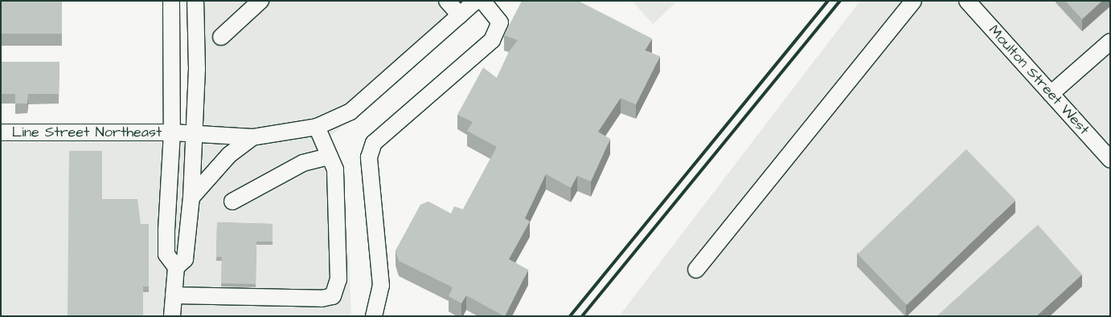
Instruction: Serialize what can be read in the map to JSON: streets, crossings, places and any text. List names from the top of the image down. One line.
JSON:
{"streets":{"street":["Moulton Street West","Line Street Northeast"]}}
